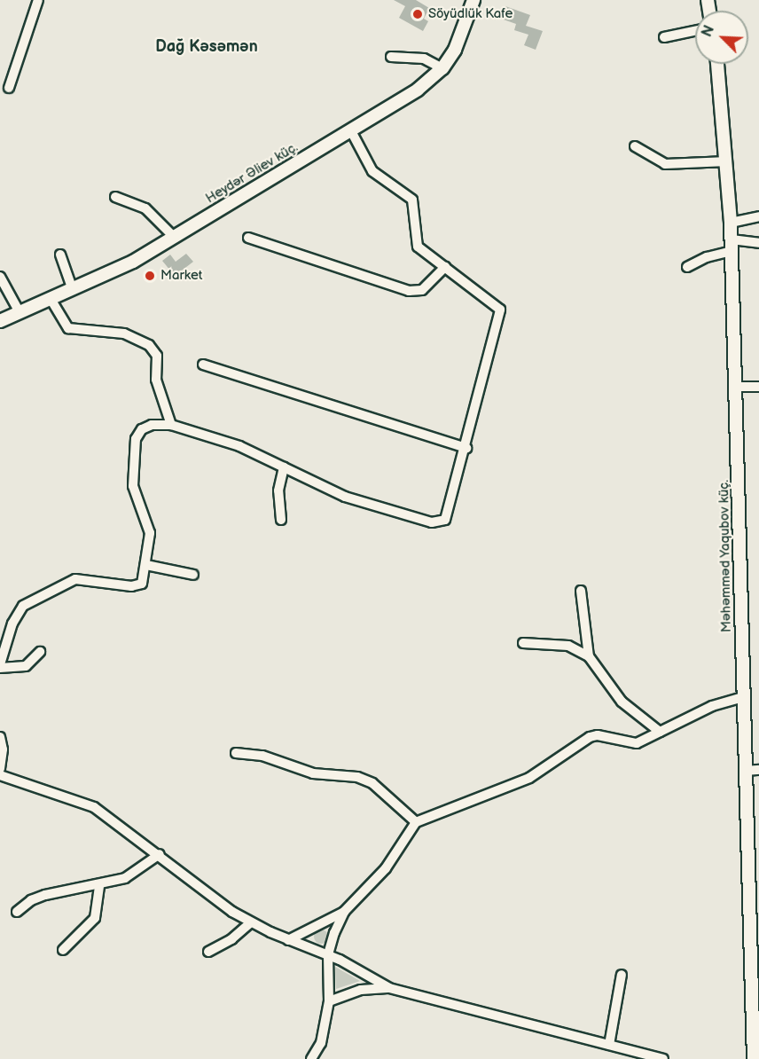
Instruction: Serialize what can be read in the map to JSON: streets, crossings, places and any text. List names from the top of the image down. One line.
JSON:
{"streets":{"main road":["Heydər Əliev küç.","Məhəmməd Yaqubov küç."]},"districts":["Dağ Kəsəmən"],"places":["Söyüdlük Kafe","Market"],"north":"top left"}
